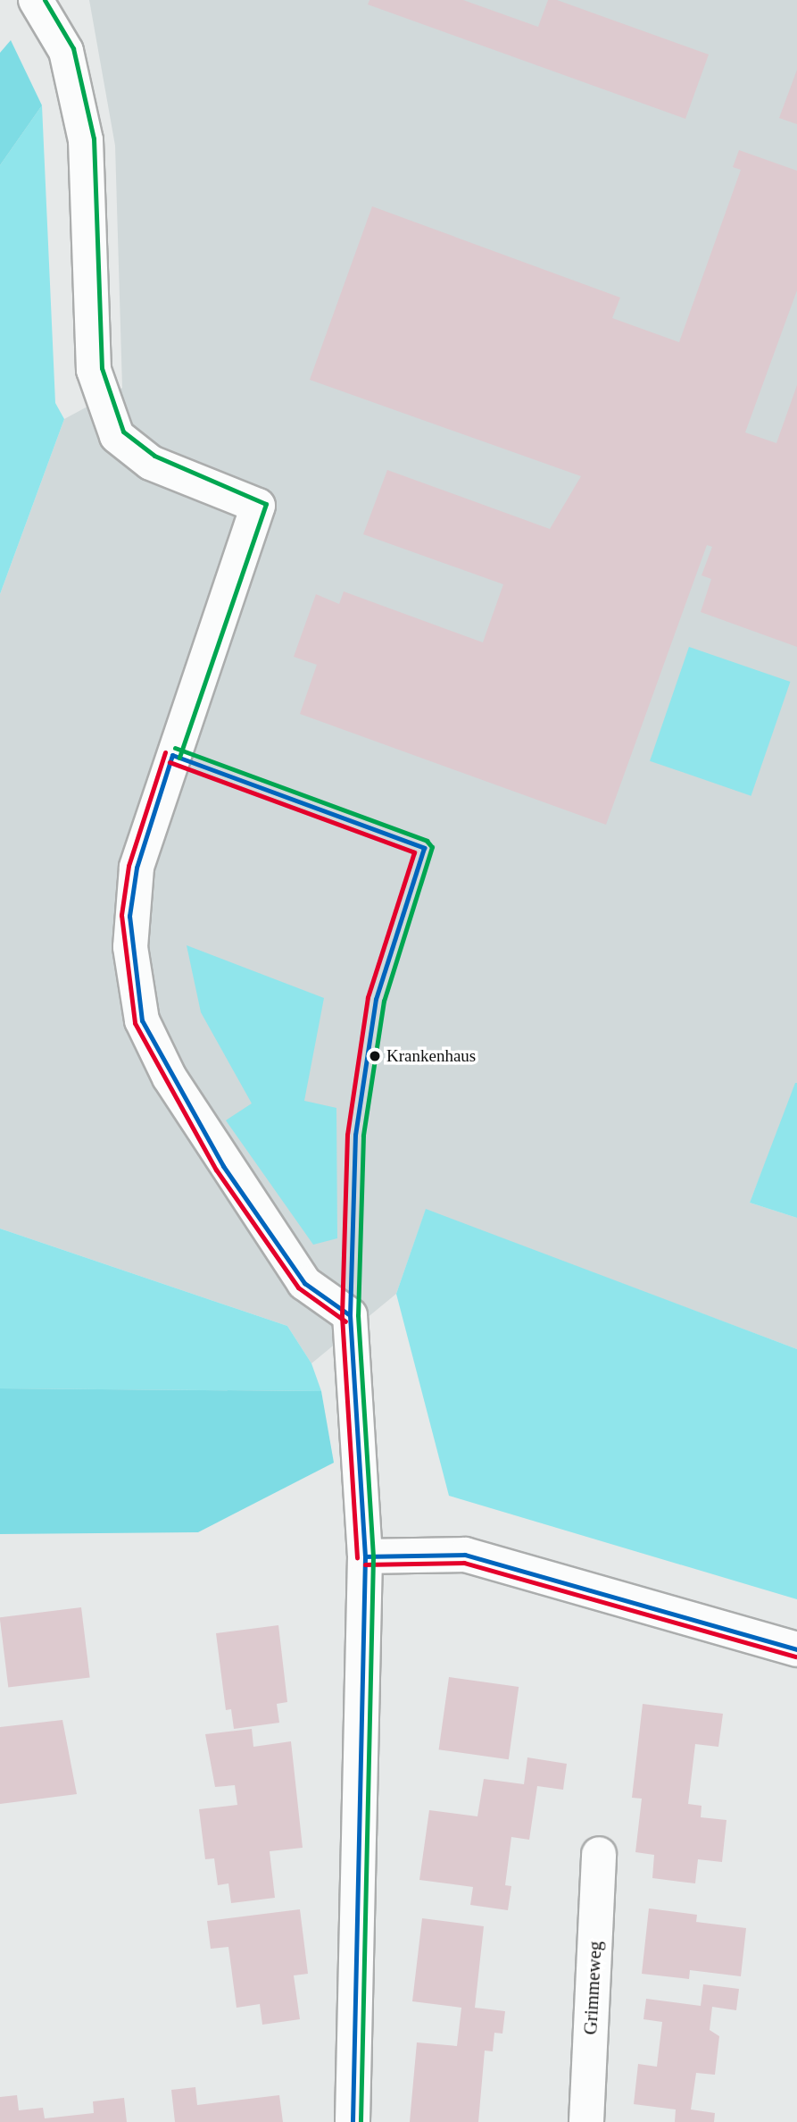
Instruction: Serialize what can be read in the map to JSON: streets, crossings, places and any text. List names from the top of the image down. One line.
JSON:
{"streets":{"street":["Grimmeweg"]},"places":["Krankenhaus"]}
